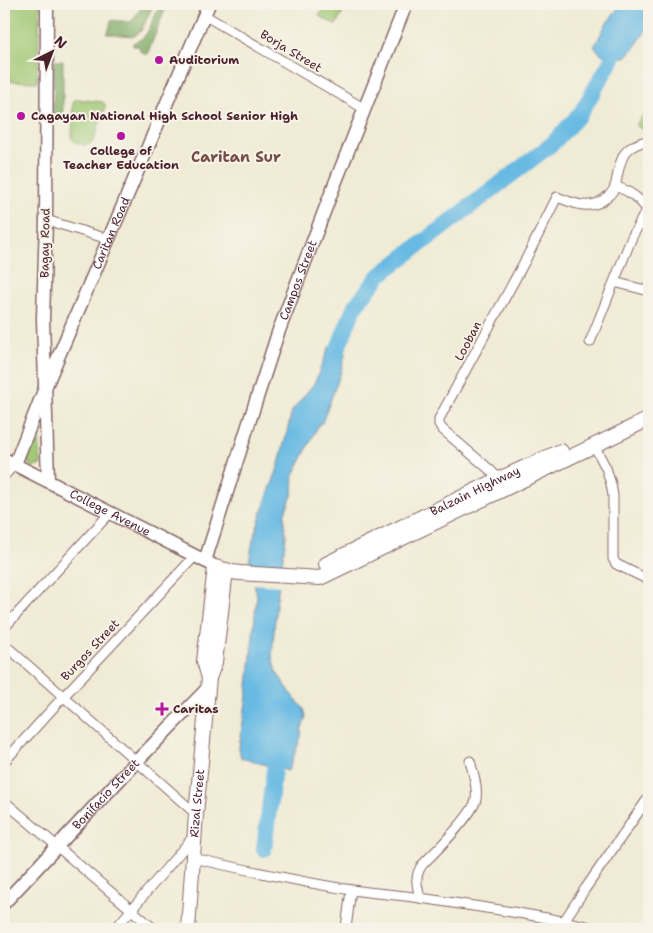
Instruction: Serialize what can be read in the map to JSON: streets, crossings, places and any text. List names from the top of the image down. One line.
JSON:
{"streets":{"main road":["Caritan Road","Bagay Road","Campos Street","Balzain Highway","College Avenue","Bonifacio Street","Rizal Street"],"street":["Borja Street","Looban","Burgos Street"]},"crossings":[["Borja Street","Caritan Road"],["Borja Street","Campos Street"],["Caritan Road","Bagay Road"],["Caritan Road","College Avenue"],["Bagay Road","College Avenue"],["Campos Street","Balzain Highway"],["Campos Street","College Avenue"],["Campos Street","Burgos Street"],["Campos Street","Rizal Street"],["Looban","Balzain Highway"],["Balzain Highway","College Avenue"],["Balzain Highway","Burgos Street"],["Balzain Highway","Rizal Street"],["College Avenue","Burgos Street"],["College Avenue","Rizal Street"],["Burgos Street","Rizal Street"],["Bonifacio Street","Rizal Street"]],"districts":["Caritan Sur"],"places":{"other":["Auditorium","Cagayan National High School Senior High","College of Teacher Education"],"health":["Caritas"]},"north":"top right"}
